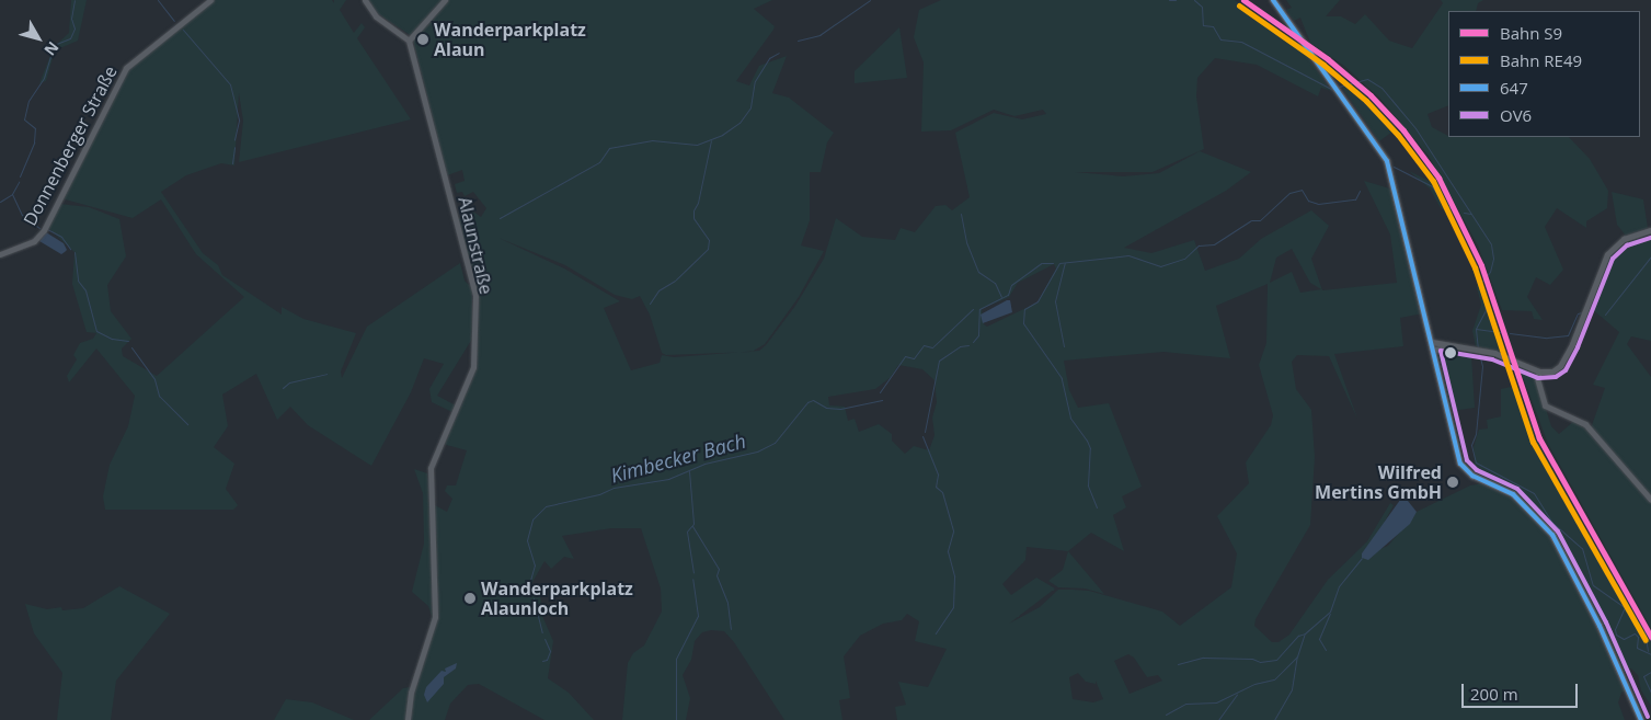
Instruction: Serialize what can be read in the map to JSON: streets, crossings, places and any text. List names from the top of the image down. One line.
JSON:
{"streets":{"street":["Donnenberger Straße","Alaunstraße"]},"water":["Kimbecker Bach"],"places":["Wanderparkplatz Alaun","Wilfred Mertins GmbH","Wanderparkplatz Alaunloch"],"lines":["rail line S9","transit line 647","rail line RE49","transit line OV6"],"legend":["Bahn S9","Bahn RE49","647","OV6"],"scale_bar":"200 m","north":"bottom right"}
